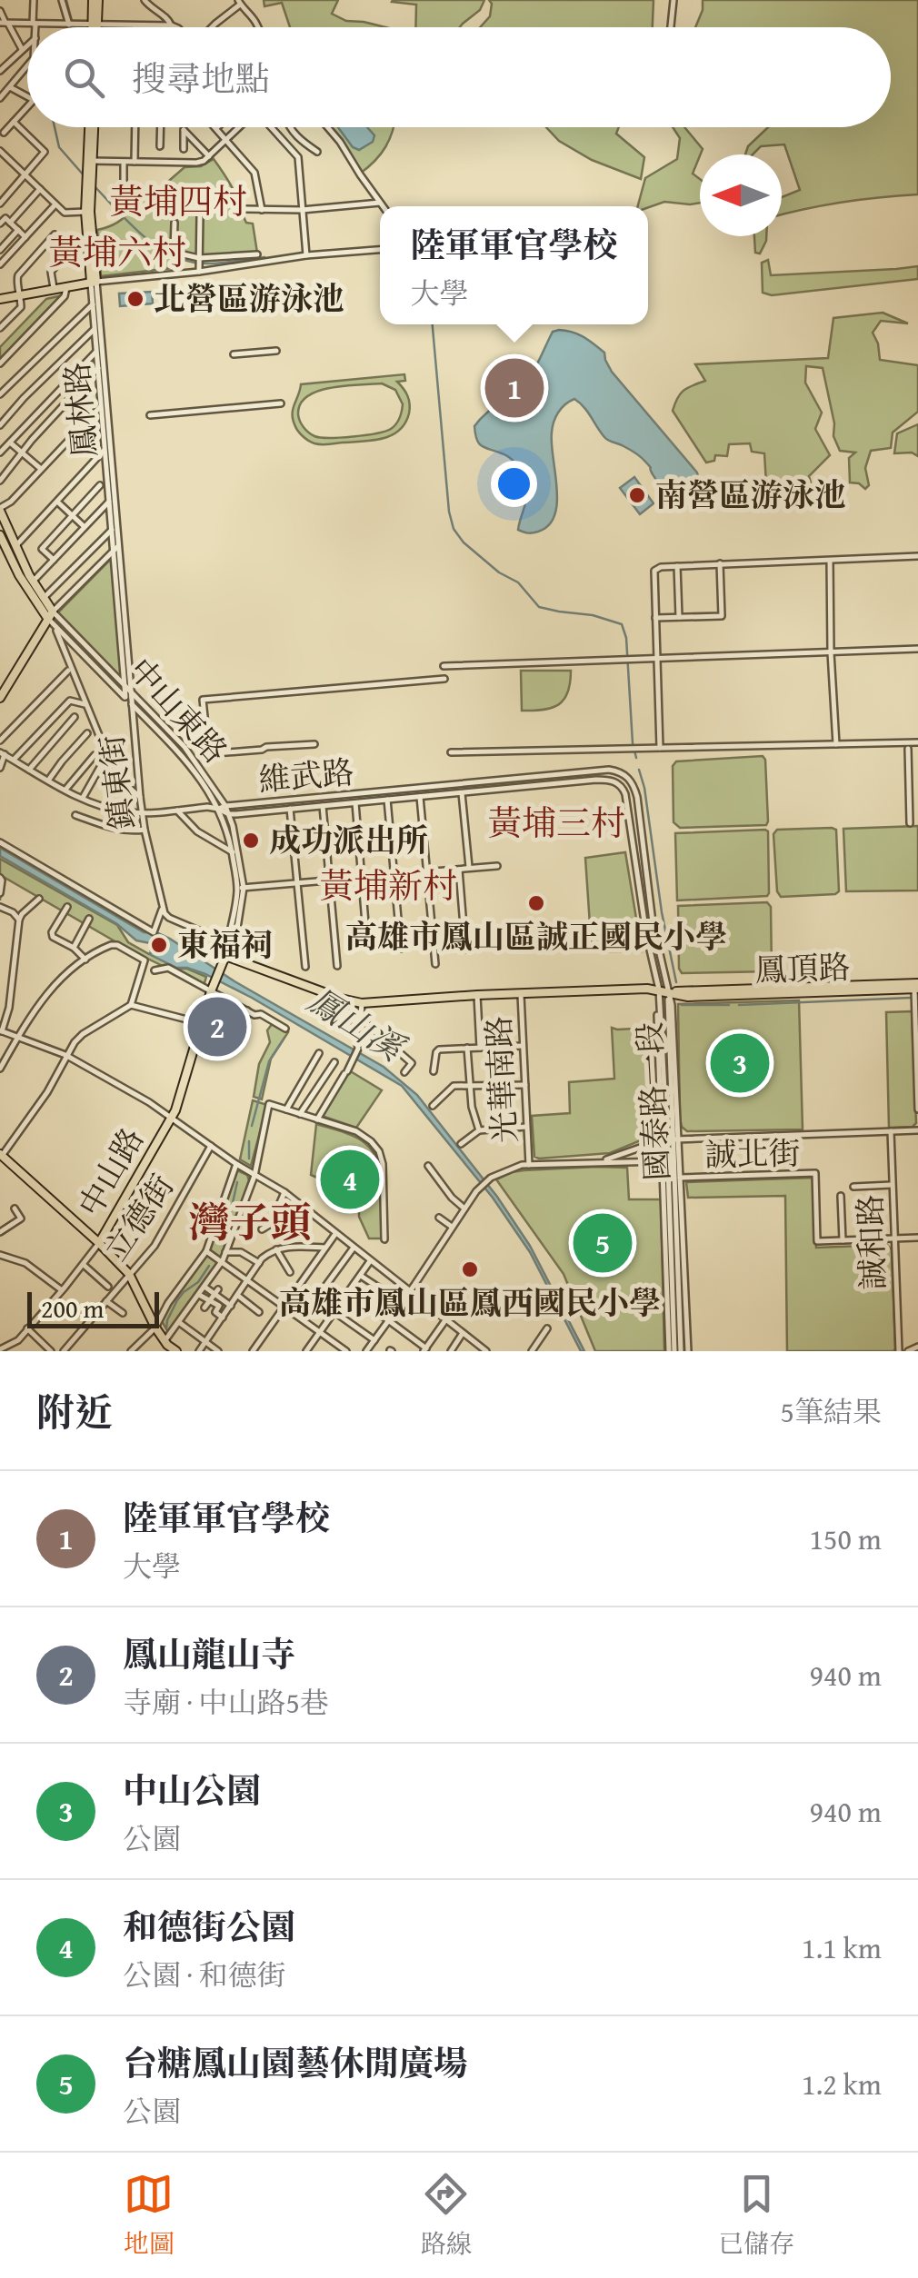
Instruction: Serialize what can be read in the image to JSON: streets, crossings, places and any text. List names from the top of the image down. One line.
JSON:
{"streets":{"main road":["鳳林路","中山東路","鳳頂路","中山路"],"street":["維武路","鎮東街","光華南路","國泰路一段","誠北街","立德街","誠和路"]},"crossings":[["鳳林路","中山東路"],["中山東路","維武路"],["中山東路","鎮東街"],["中山東路","鳳頂路"],["中山東路","中山路"],["維武路","鳳頂路"],["維武路","國泰路一段"],["鳳頂路","光華南路"],["鳳頂路","國泰路一段"],["鳳頂路","中山路"],["國泰路一段","誠北街"]],"districts":["黃埔四村","黃埔六村","黃埔三村","黃埔新村","灣子頭"],"water":["鳳山溪"],"places":["北營區游泳池","南營區游泳池","成功派出所","高雄市鳳山區誠正國民小學","東福祠","高雄市鳳山區鳳西國民小學"],"scale_bar":"200 m","north":"left","page":{"search":"搜尋地點","popup":["陸軍軍官學校","大學"],"pins":["1","2","3","4","5"],"scale":"200 m","heading":["附近","5筆結果"],"list":[{"mark":"1","name":"陸軍軍官學校","note":"大學","value":"150 m"},{"mark":"2","name":"鳳山龍山寺","note":"寺廟 · 中山路5巷","value":"940 m"},{"mark":"3","name":"中山公園","note":"公園","value":"940 m"},{"mark":"4","name":"和德街公園","note":"公園 · 和德街","value":"1.1 km"},{"mark":"5","name":"台糖鳳山園藝休閒廣場","note":"公園","value":"1.2 km"}],"nav":["地圖","路線","已儲存"]}}
